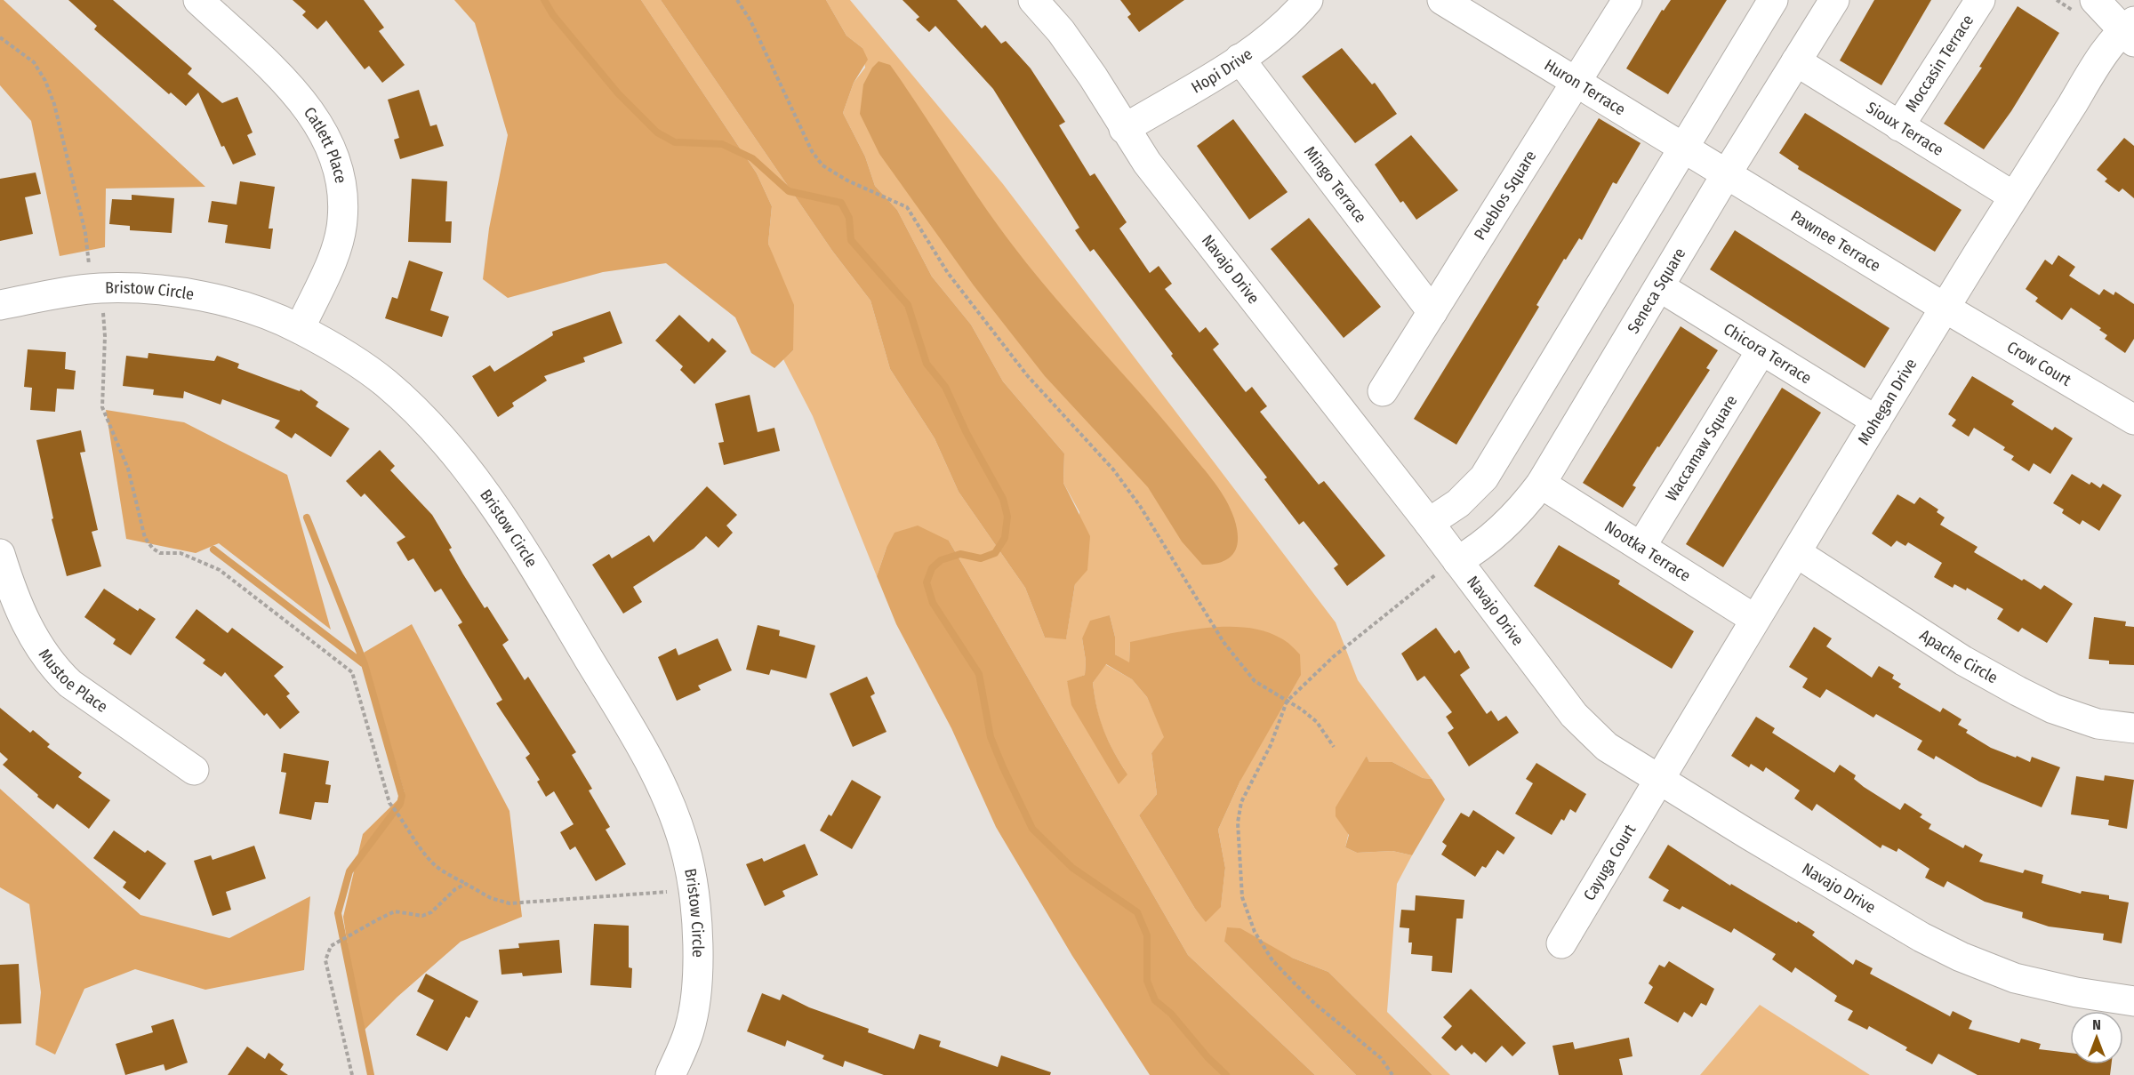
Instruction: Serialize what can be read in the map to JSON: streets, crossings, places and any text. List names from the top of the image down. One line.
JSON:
{"streets":{"street":["Moccasin Terrace","Hopi Drive","Huron Terrace","Sioux Terrace","Catlett Place","Mingo Terrace","Pueblos Square","Pawnee Terrace","Navajo Drive","Seneca Square","Bristow Circle","Chicora Terrace","Crow Court","Mohegan Drive","Waccamaw Square","Nootka Terrace","Apache Circle","Mustoe Place","Cayuga Court"]},"crossings":[["Moccasin Terrace","Sioux Terrace"],["Hopi Drive","Mingo Terrace"],["Hopi Drive","Navajo Drive"],["Huron Terrace","Pueblos Square"],["Huron Terrace","Pawnee Terrace"],["Huron Terrace","Seneca Square"],["Sioux Terrace","Seneca Square"],["Sioux Terrace","Mohegan Drive"],["Catlett Place","Bristow Circle"],["Mingo Terrace","Pueblos Square"],["Pawnee Terrace","Seneca Square"],["Pawnee Terrace","Crow Court"],["Pawnee Terrace","Mohegan Drive"],["Navajo Drive","Seneca Square"],["Navajo Drive","Mohegan Drive"],["Navajo Drive","Cayuga Court"],["Seneca Square","Chicora Terrace"],["Seneca Square","Nootka Terrace"],["Chicora Terrace","Mohegan Drive"],["Chicora Terrace","Waccamaw Square"],["Crow Court","Mohegan Drive"],["Mohegan Drive","Nootka Terrace"],["Mohegan Drive","Apache Circle"],["Mohegan Drive","Cayuga Court"],["Waccamaw Square","Nootka Terrace"]],"north":"top"}
